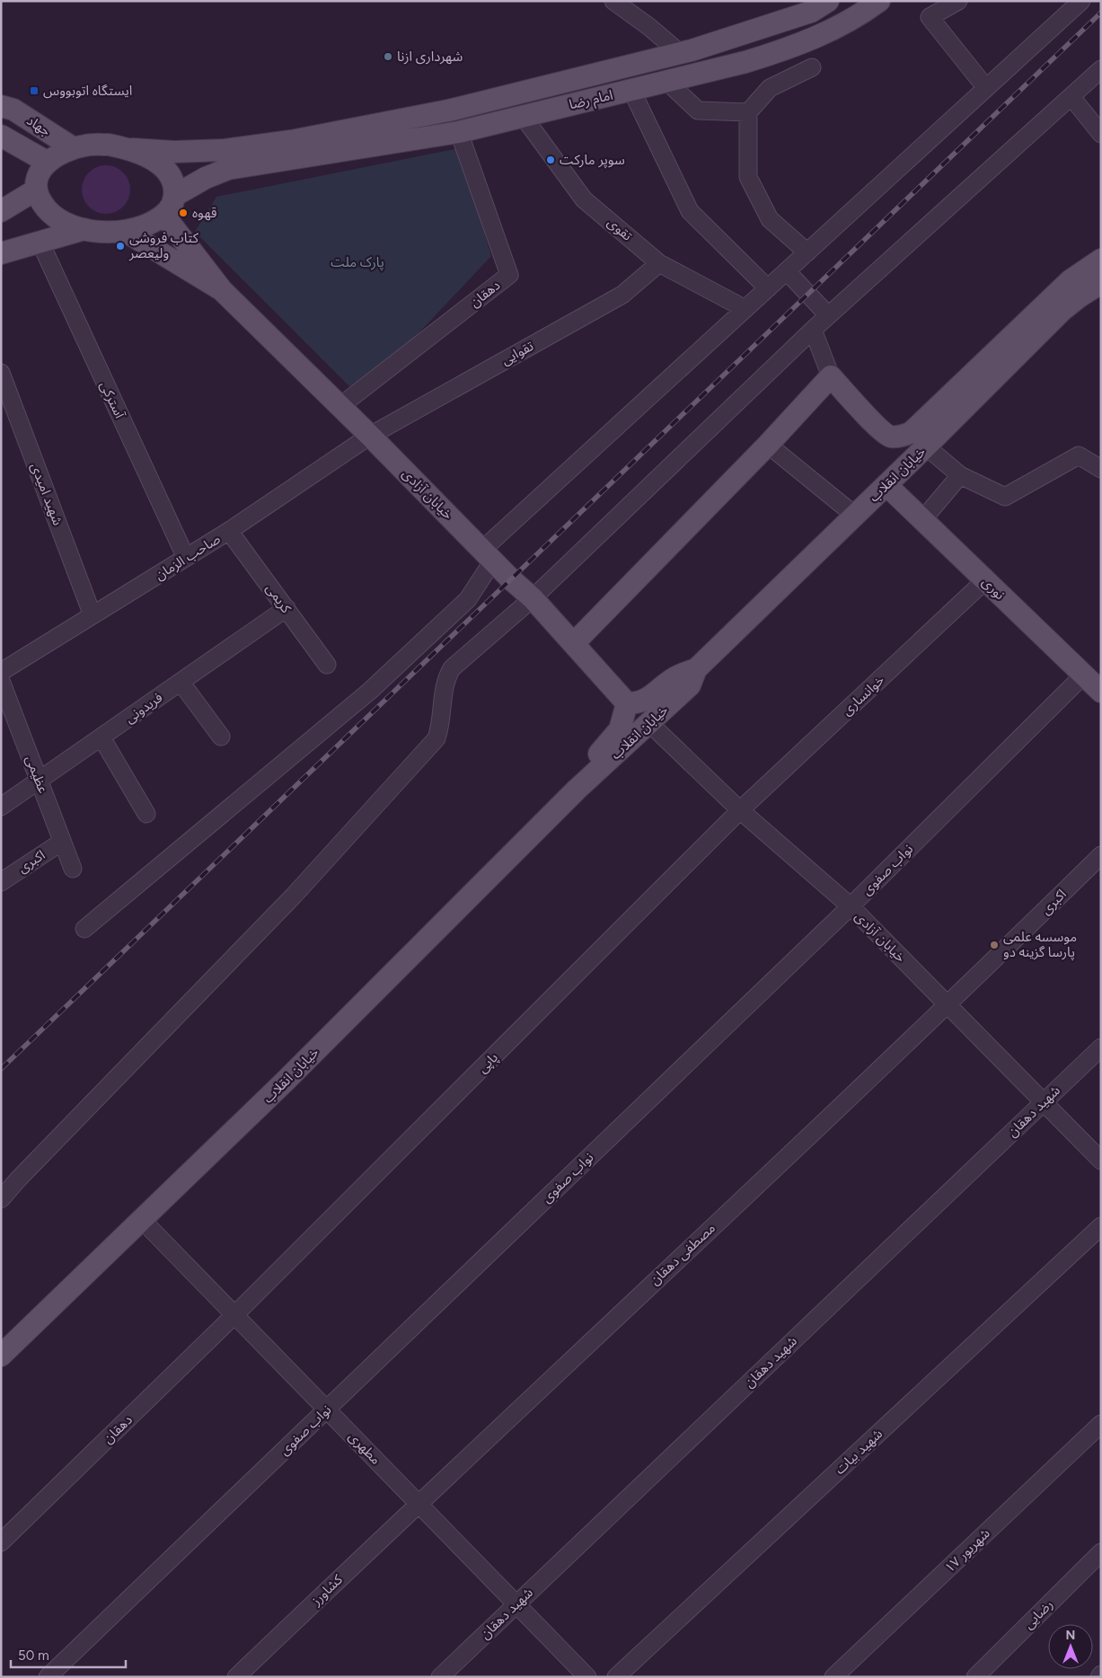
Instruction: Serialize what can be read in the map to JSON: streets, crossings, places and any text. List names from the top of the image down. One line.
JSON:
{"streets":{"main road":["امام رضا","جهاد","خیابان انقلاب","خیابان آزادی","نوری"],"street":["تقوی","دهقان","تقوایی","آسترکی","شهید امیدی","صاحب الزمان","کریمی","خوانساری","فریدونی","عظیمی","اکبری","نواب صفوی","پاپی","شهید دهقان","مصطفی دهقان","مطهری","شهید بیات","۱۷ شهریور","کشاورز","رضایی"]},"crossings":[["امام رضا","تقوی"],["امام رضا","دهقان"],["تقوی","تقوایی"],["دهقان","خیابان آزادی"],["دهقان","پاپی"],["دهقان","مطهری"],["تقوایی","خیابان آزادی"],["تقوایی","صاحب الزمان"],["آسترکی","صاحب الزمان"],["خیابان انقلاب","خیابان آزادی"],["خیابان انقلاب","نوری"],["خیابان انقلاب","مطهری"],["شهید امیدی","صاحب الزمان"],["خیابان آزادی","صاحب الزمان"],["خیابان آزادی","خوانساری"],["خیابان آزادی","اکبری"],["خیابان آزادی","نواب صفوی"],["خیابان آزادی","پاپی"],["خیابان آزادی","شهید دهقان"],["خیابان آزادی","مصطفی دهقان"],["صاحب الزمان","کریمی"],["نوری","خوانساری"],["نوری","نواب صفوی"],["کریمی","فریدونی"],["خوانساری","پاپی"],["فریدونی","عظیمی"],["عظیمی","اکبری"],["اکبری","مصطفی دهقان"],["نواب صفوی","مطهری"],["پاپی","مطهری"],["شهید دهقان","مطهری"],["مصطفی دهقان","مطهری"],["مصطفی دهقان","کشاورز"],["مطهری","کشاورز"]],"parks":["پارک ملت"],"places":{"other":["شهرداری ازنا","سوپر مارکت","قهوه","کتاب فروشی ولیعصر","موسسه علمی پارسا گزینه دو"],"transit":["ایستگاه اتوبووس"]},"scale_bar":"50 m","north":"top"}
